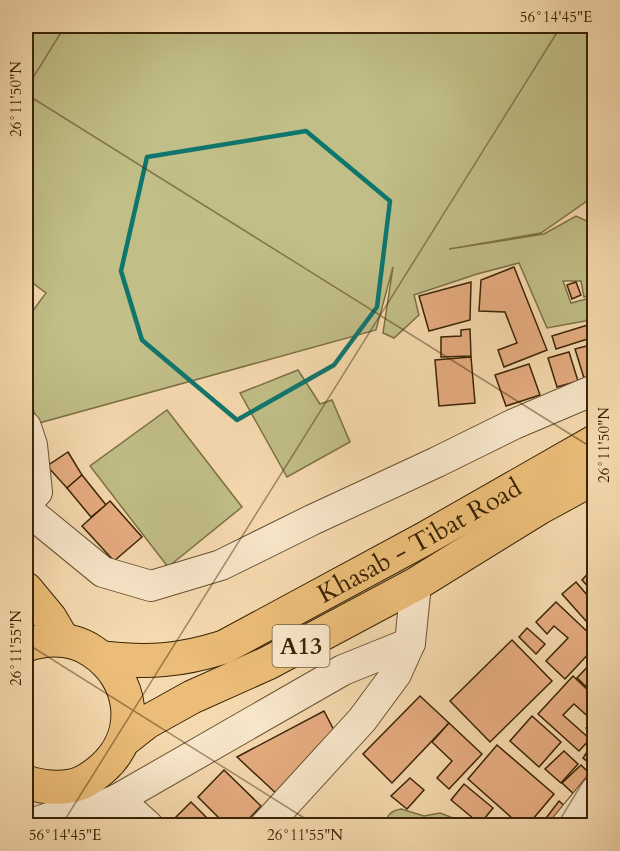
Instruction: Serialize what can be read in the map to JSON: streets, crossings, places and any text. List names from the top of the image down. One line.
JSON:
{"streets":{"main road":["Khasab - Tibat Road","A13"]},"crossings":[["Khasab - Tibat Road","A13"]],"coordinates":["56°14'45\"E","26°11'50\"N","26°11'55\"N"]}
